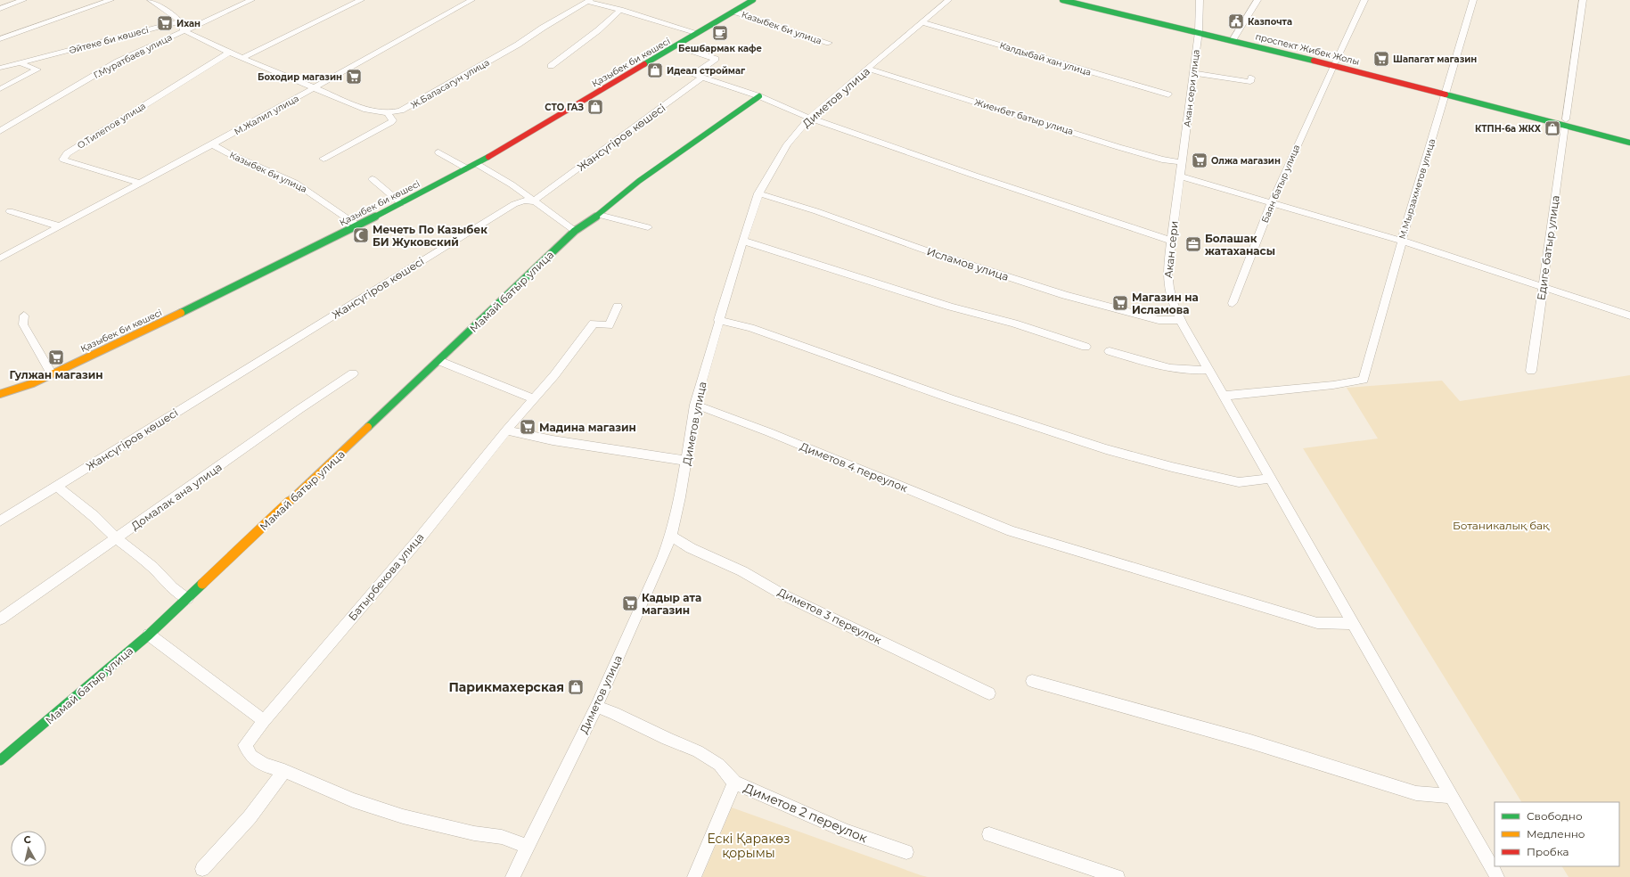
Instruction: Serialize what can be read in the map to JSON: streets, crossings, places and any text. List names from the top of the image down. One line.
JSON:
{"streets":{"street":["Казыбек би улица","Әйтеке би көшесі","проспект Жибек Жолы","Г.Муратбаев улица","Калдыбай хан улица","Қазыбек би көшесі","Ж.Баласагун улица","Акан сери улица","Диметов улица","М.Жалил улица","Жиенбет батыр улица","О.Тилепов улица","Жансүгіров көшесі","Баян батыр улица","М.Мырзахметов улица","Едиге батыр улица","Акан сери","Исламов улица","Мамай батыр улица","Диметов 4 переулок","Домалак ана улица","Батырбекова улица","Диметов 3 переулок","Диметов 2 переулок"]},"crossings":[["Казыбек би улица","Қазыбек би көшесі"],["Казыбек би улица","М.Жалил улица"],["проспект Жибек Жолы","Акан сери улица"],["проспект Жибек Жолы","Баян батыр улица"],["проспект Жибек Жолы","М.Мырзахметов улица"],["проспект Жибек Жолы","Едиге батыр улица"],["Калдыбай хан улица","Диметов улица"],["Акан сери улица","Жиенбет батыр улица"],["Акан сери улица","Акан сери"],["Диметов улица","Жиенбет батыр улица"],["Диметов улица","Исламов улица"],["Диметов улица","Диметов 4 переулок"],["Диметов улица","Батырбекова улица"],["Диметов улица","Диметов 3 переулок"],["Диметов улица","Диметов 2 переулок"],["М.Жалил улица","О.Тилепов улица"],["М.Мырзахметов улица","Акан сери"],["Акан сери","Исламов улица"],["Акан сери","Диметов 4 переулок"]],"parks":["Ботаникалық бақ","Ескі Қаракөз қорымы"],"places":{"public building":["Казпочта"],"supermarket":["Ихан","Шапагат магазин","Боходир магазин","Олжа магазин","Магазин на Исламова","Гулжан магазин","Мадина магазин","Кадыр ата магазин"],"cafe":["Бешбармак кафе"],"shop":["Идеал строймаг","СТО ГАЗ","КТПН-6а ЖКХ","Парикмахерская"],"mosque":["Мечеть По Казыбек БИ Жуковский"],"office":["Болашак жатаханасы"]},"legend":["Свободно","Медленно","Пробка"],"north":"top"}
